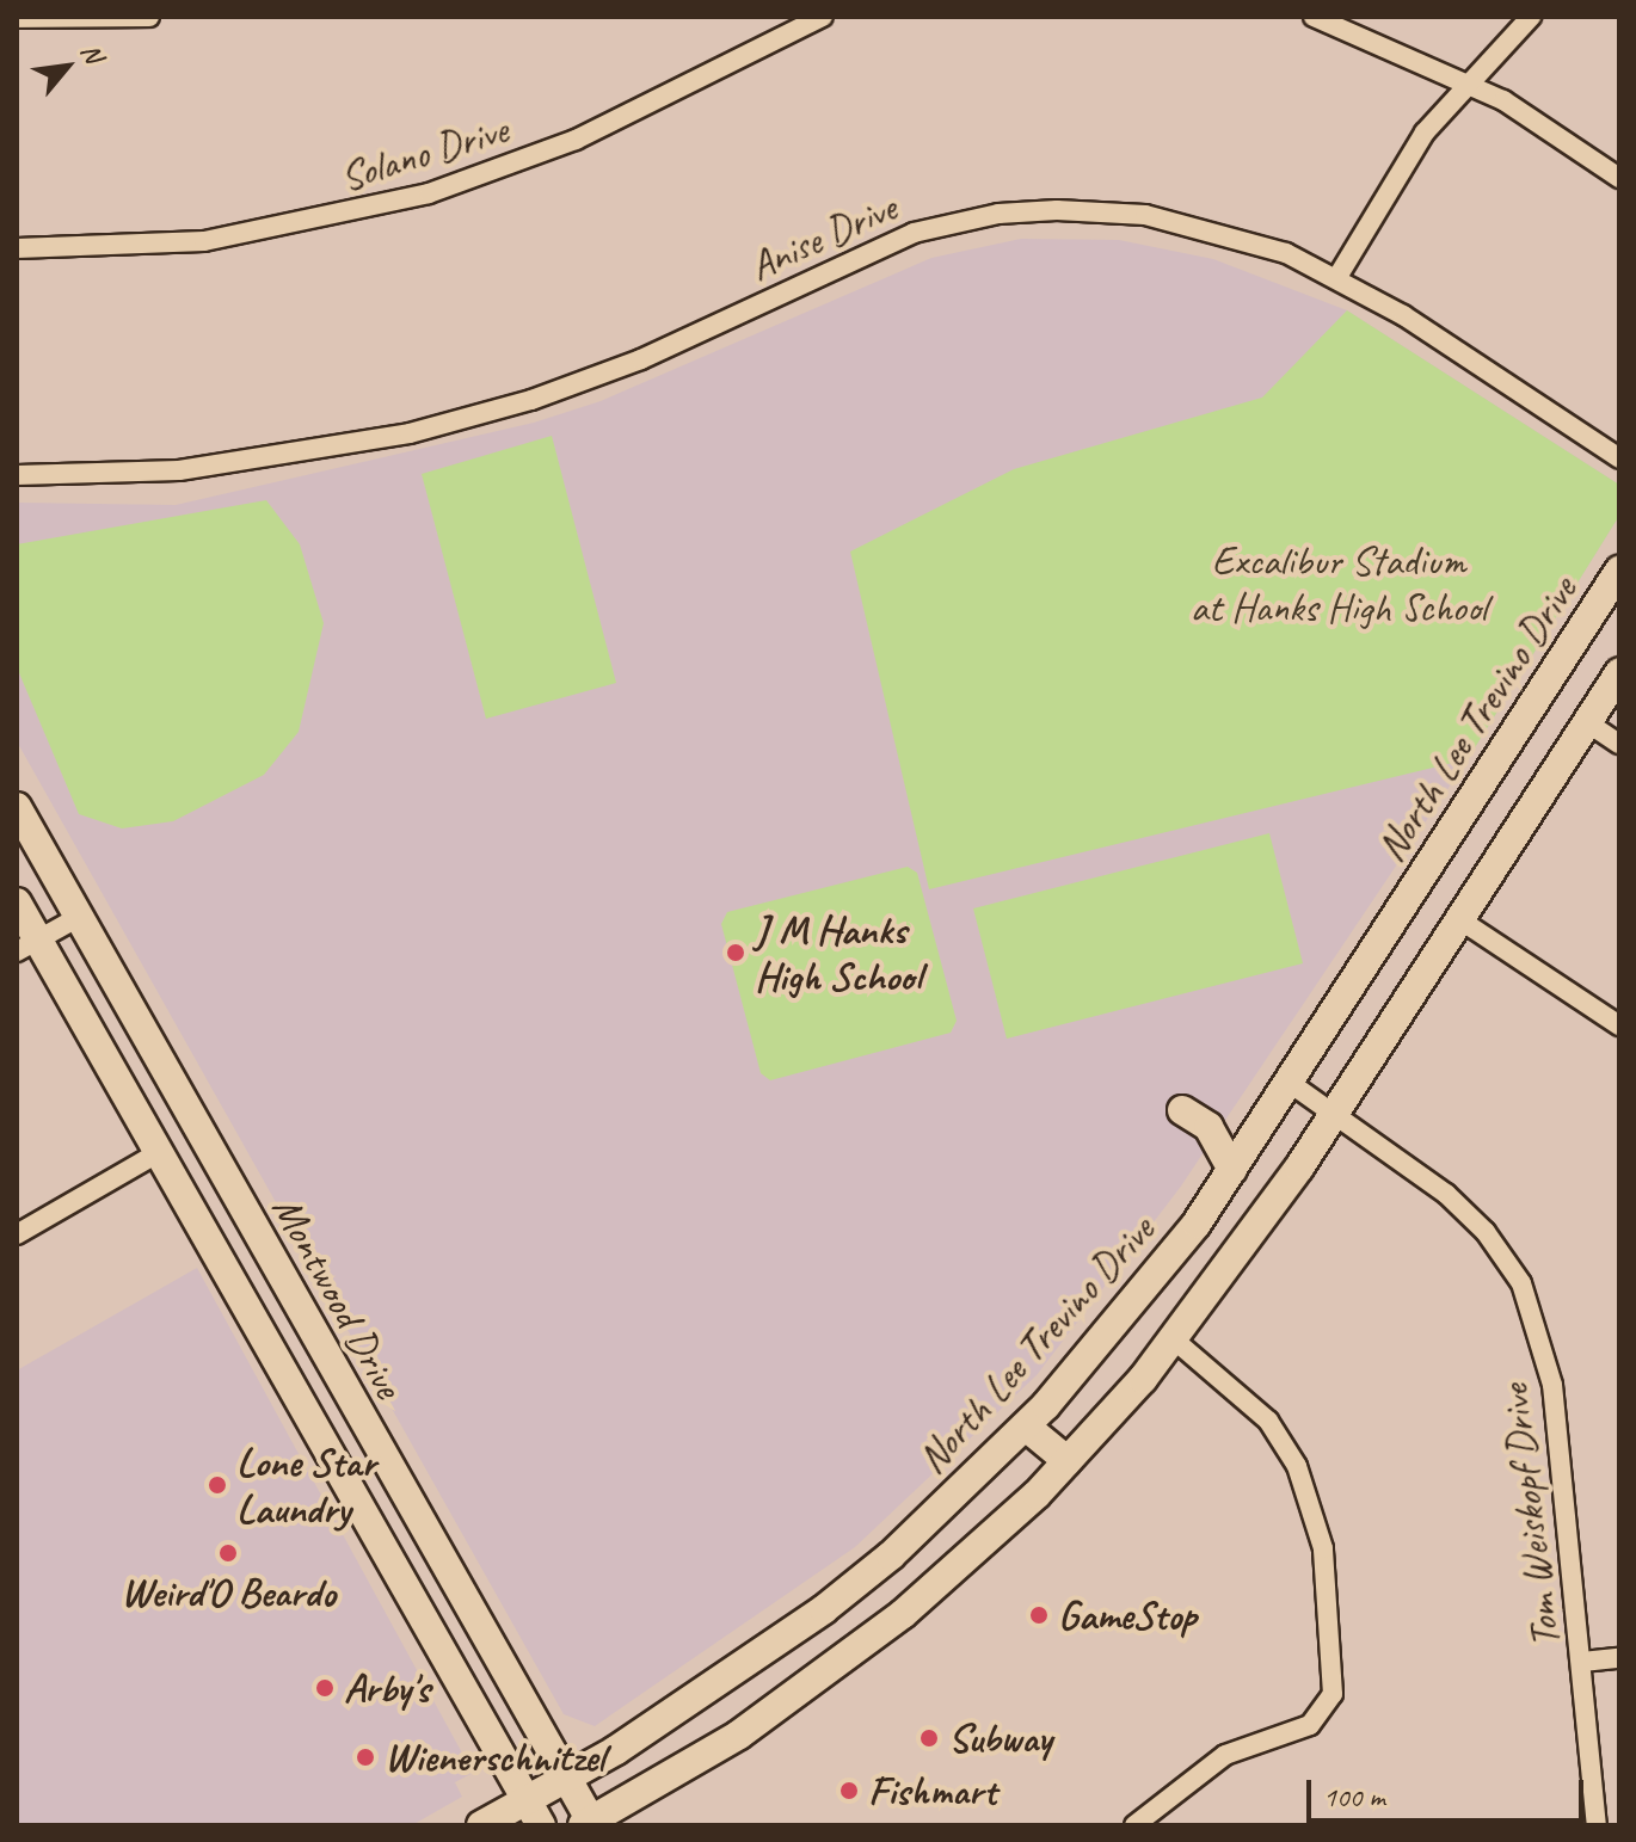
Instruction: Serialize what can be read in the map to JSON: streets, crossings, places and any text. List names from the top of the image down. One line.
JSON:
{"streets":{"main road":["North Lee Trevino Drive","Montwood Drive"],"street":["Solano Drive","Anise Drive","Tom Weiskopf Drive"]},"crossings":[["North Lee Trevino Drive","Montwood Drive"],["North Lee Trevino Drive","Tom Weiskopf Drive"]],"parks":["Excalibur Stadium at Hanks High School"],"places":["J M Hanks High School","Lone Star Laundry","Weird'O Beardo","GameStop","Arby's","Subway","Wienerschnitzel","Fishmart"],"scale_bar":"100 m","north":"top right"}
